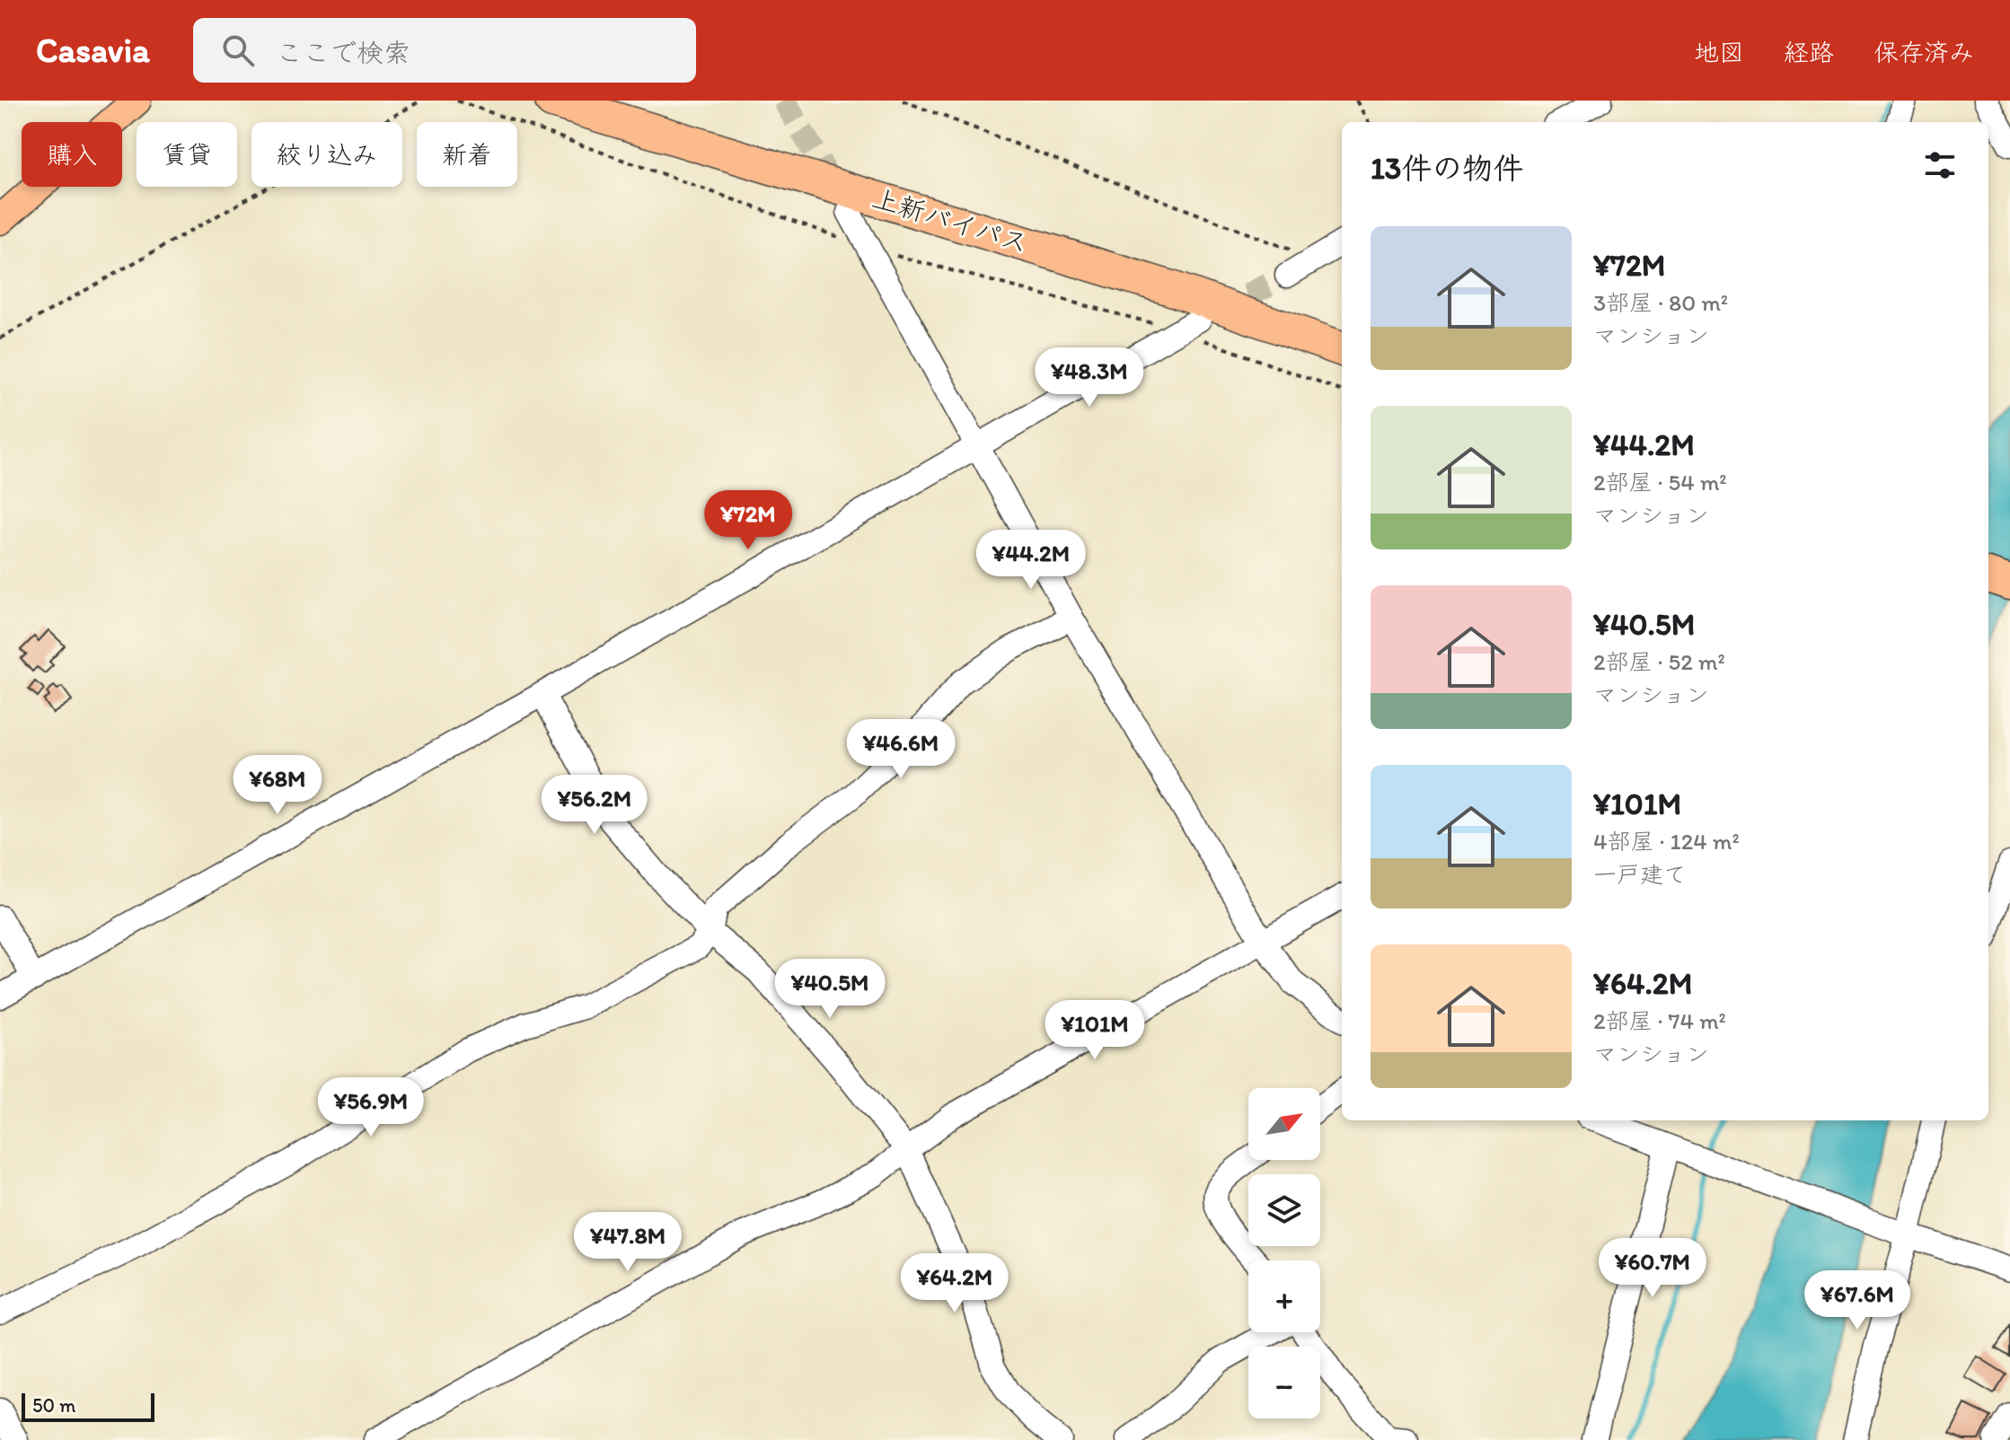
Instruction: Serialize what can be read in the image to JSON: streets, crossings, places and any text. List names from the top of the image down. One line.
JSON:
{"streets":{"highway":["上新バイパス"]},"scale_bar":"50 m","north":"top right","page":{"header":"Casavia","search":"ここで検索","nav":["地図","経路","保存済み"],"chip":["購入","賃貸","絞り込み","新着"],"heading":"13件の物件","list":[{"name":"¥72M","note":"3部屋 · 80 m² · マンション"},{"name":"¥44.2M","note":"2部屋 · 54 m² · マンション"},{"name":"¥40.5M","note":"2部屋 · 52 m² · マンション"},{"name":"¥101M","note":"4部屋 · 124 m² · 一戸建て"},{"name":"¥64.2M","note":"2部屋 · 74 m² · マンション"}],"price":["¥48.3M","¥72M","¥44.2M","¥46.6M","¥68M","¥56.2M","¥40.5M","¥101M","¥56.9M","¥47.8M","¥60.7M","¥64.2M","¥67.6M"],"map_buttons":["+","−"],"scale":"50 m"}}
